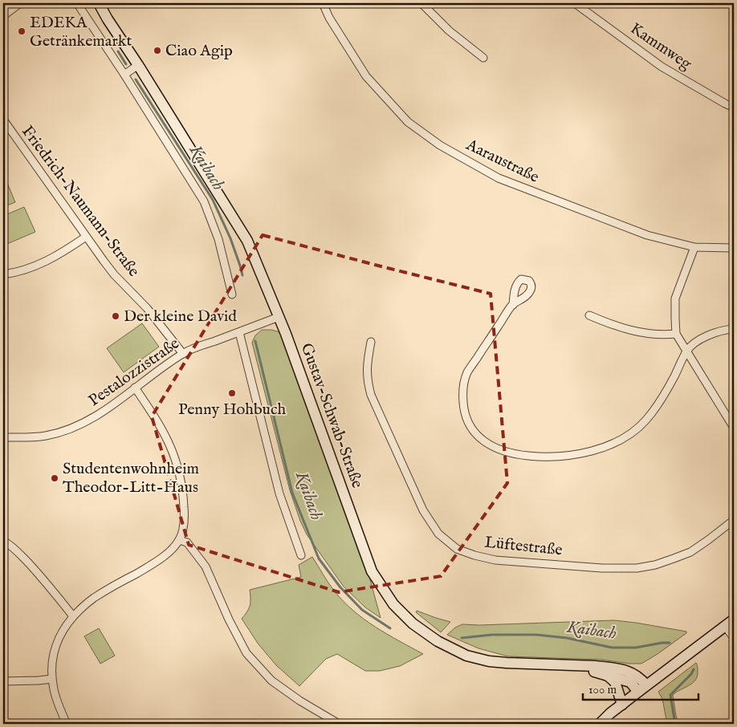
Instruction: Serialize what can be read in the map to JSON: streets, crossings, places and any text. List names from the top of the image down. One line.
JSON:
{"streets":{"street":["Kammweg","Aaraustraße","Friedrich-Naumann-Straße","Pestalozzistraße","Gustav-Schwab-Straße","Lüftestraße"]},"crossings":[["Friedrich-Naumann-Straße","Pestalozzistraße"],["Pestalozzistraße","Gustav-Schwab-Straße"]],"water":["Kaibach"],"places":["EDEKA Getränkemarkt","Ciao Agip","Der kleine David","Penny Hohbuch","Studentenwohnheim Theodor-Litt-Haus"],"scale_bar":"100 m"}
